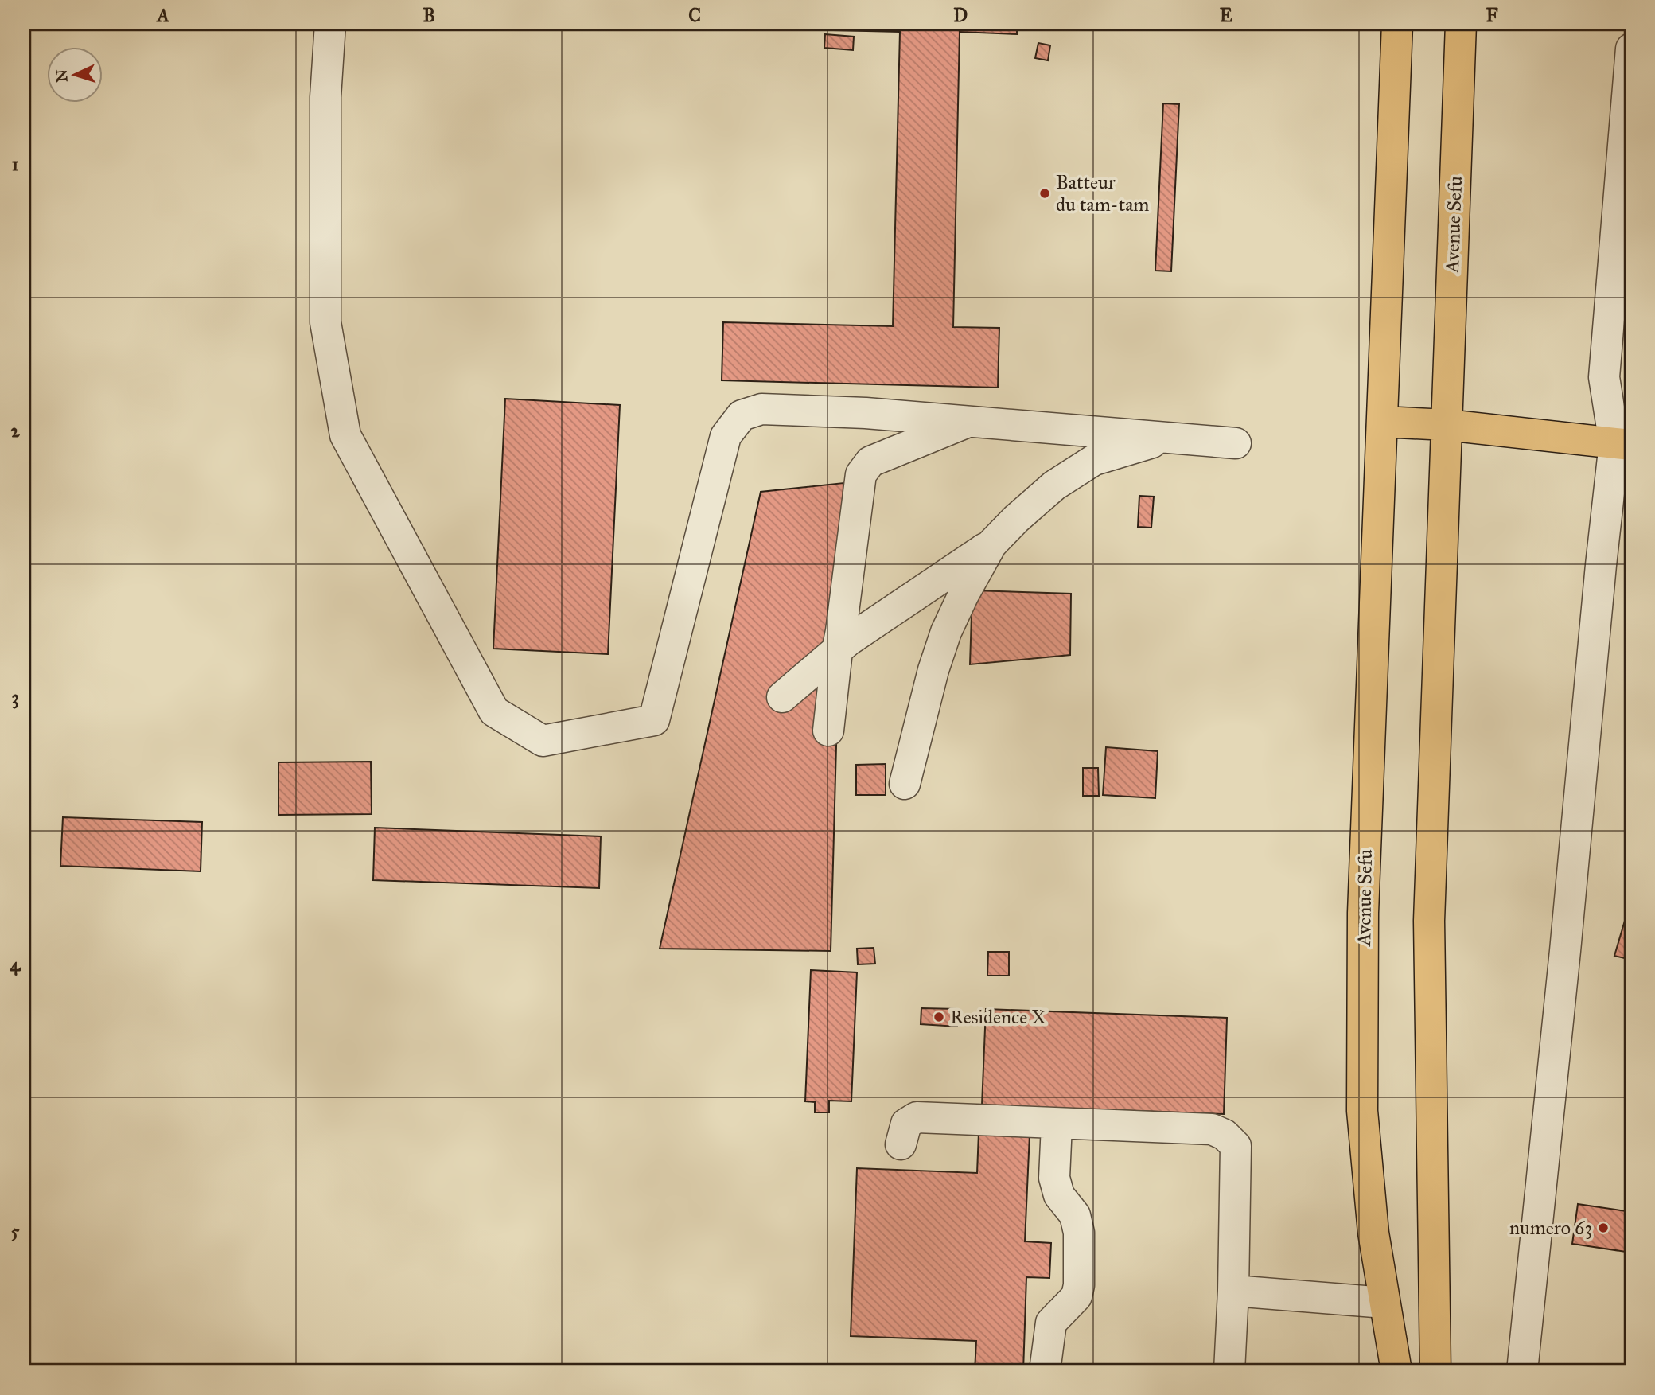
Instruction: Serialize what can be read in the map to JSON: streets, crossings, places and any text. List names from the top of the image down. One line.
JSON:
{"streets":{"main road":["Avenue Sefu"]},"places":["Batteur du tam-tam","Residence X","numero 63"],"north":"left","grid":{"columns":["A","B","C","D","E","F"],"rows":["1","2","3","4","5"]}}
